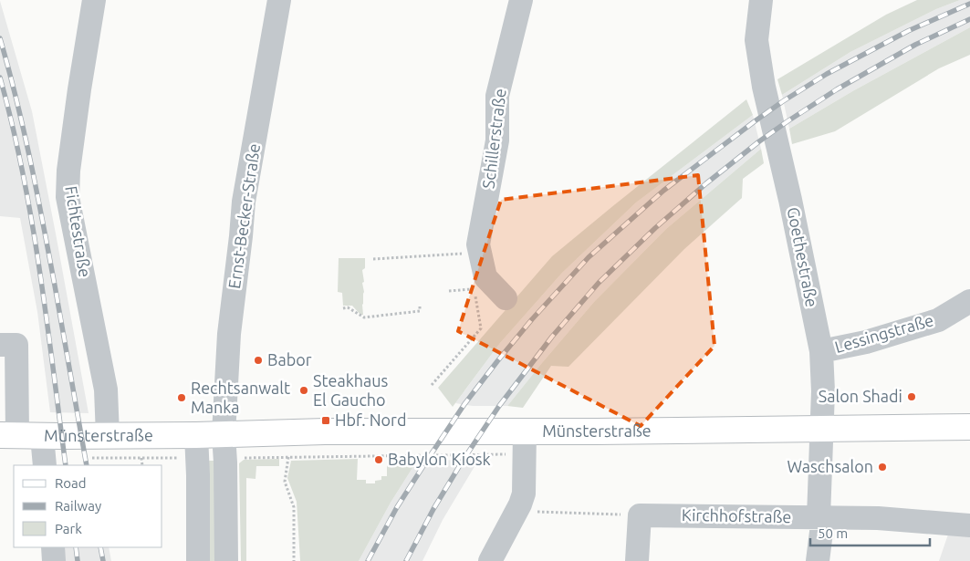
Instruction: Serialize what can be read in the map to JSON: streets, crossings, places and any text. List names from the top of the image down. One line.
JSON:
{"streets":{"main road":["Münsterstraße"],"street":["Schillerstraße","Ernst-Becker-Straße","Fichtestraße","Goethestraße","Lessingstraße","Kirchhofstraße"]},"crossings":[["Ernst-Becker-Straße","Münsterstraße"],["Fichtestraße","Münsterstraße"],["Goethestraße","Lessingstraße"],["Goethestraße","Münsterstraße"],["Goethestraße","Kirchhofstraße"]],"places":{"other":["Babor","Steakhaus El Gaucho","Salon Shadi","Rechtsanwalt Manka","Babylon Kiosk","Waschsalon"],"transit":["Hbf. Nord"]},"legend":["Road","Railway","Park"],"scale_bar":"50 m"}
